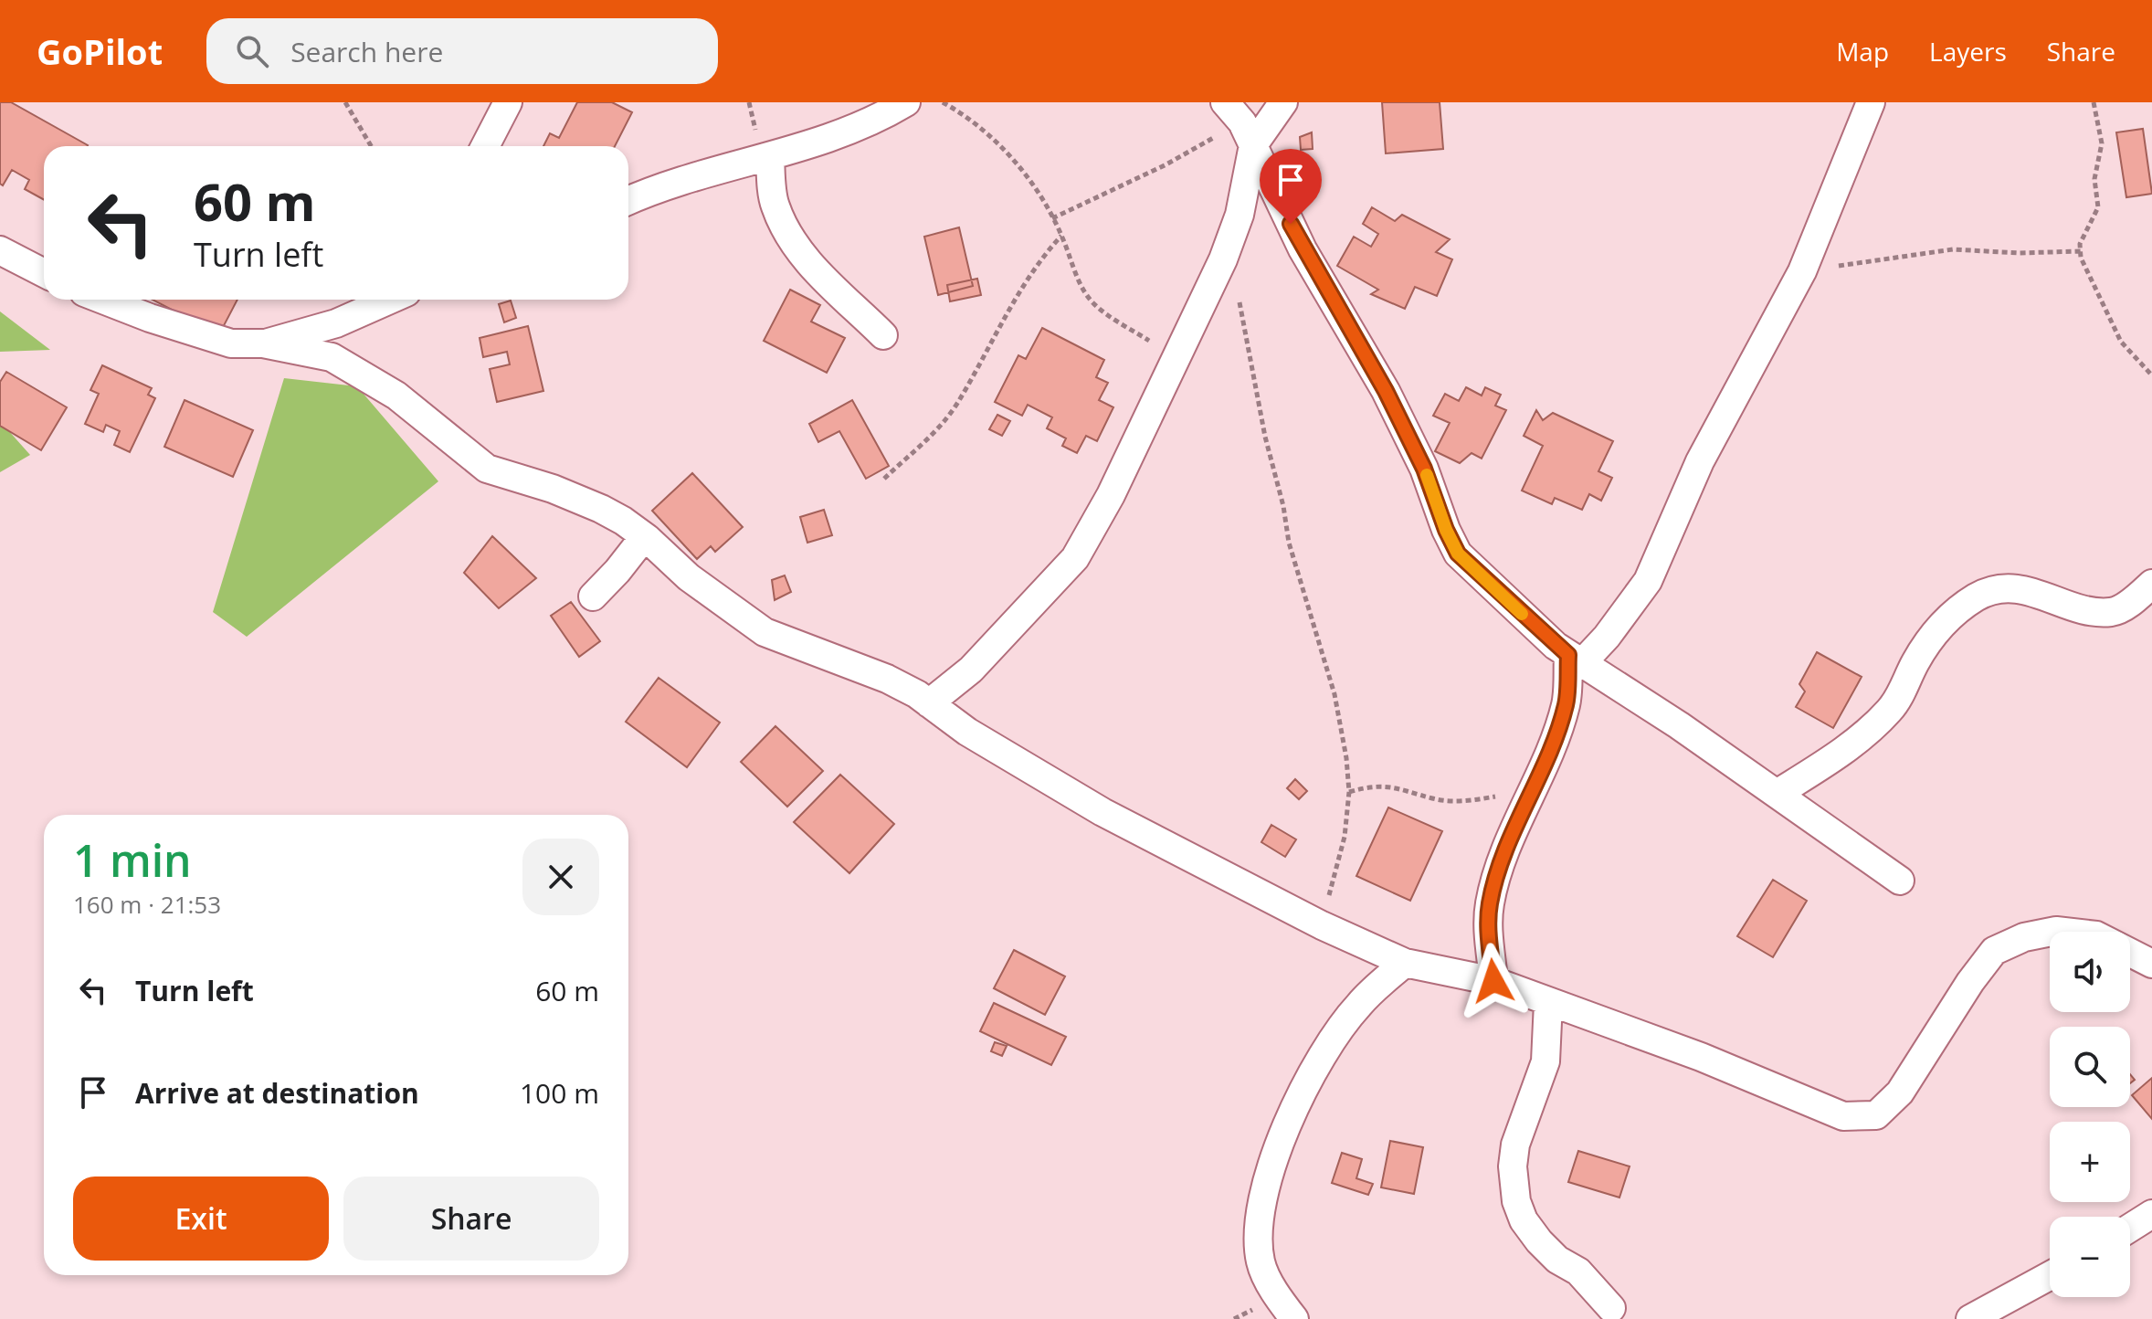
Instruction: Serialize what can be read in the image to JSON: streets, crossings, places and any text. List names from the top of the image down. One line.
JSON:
{"page":{"header":"GoPilot","search":"Search here","nav":["Map","Layers","Share"],"turn":["60 m","Turn left"],"heading":["1 min","160 m · 21:53"],"map_buttons":["+","−"],"list":[{"name":"Turn left","value":"60 m"},{"name":"Arrive at destination","value":"100 m"}],"buttons":["Exit","Share"]}}
